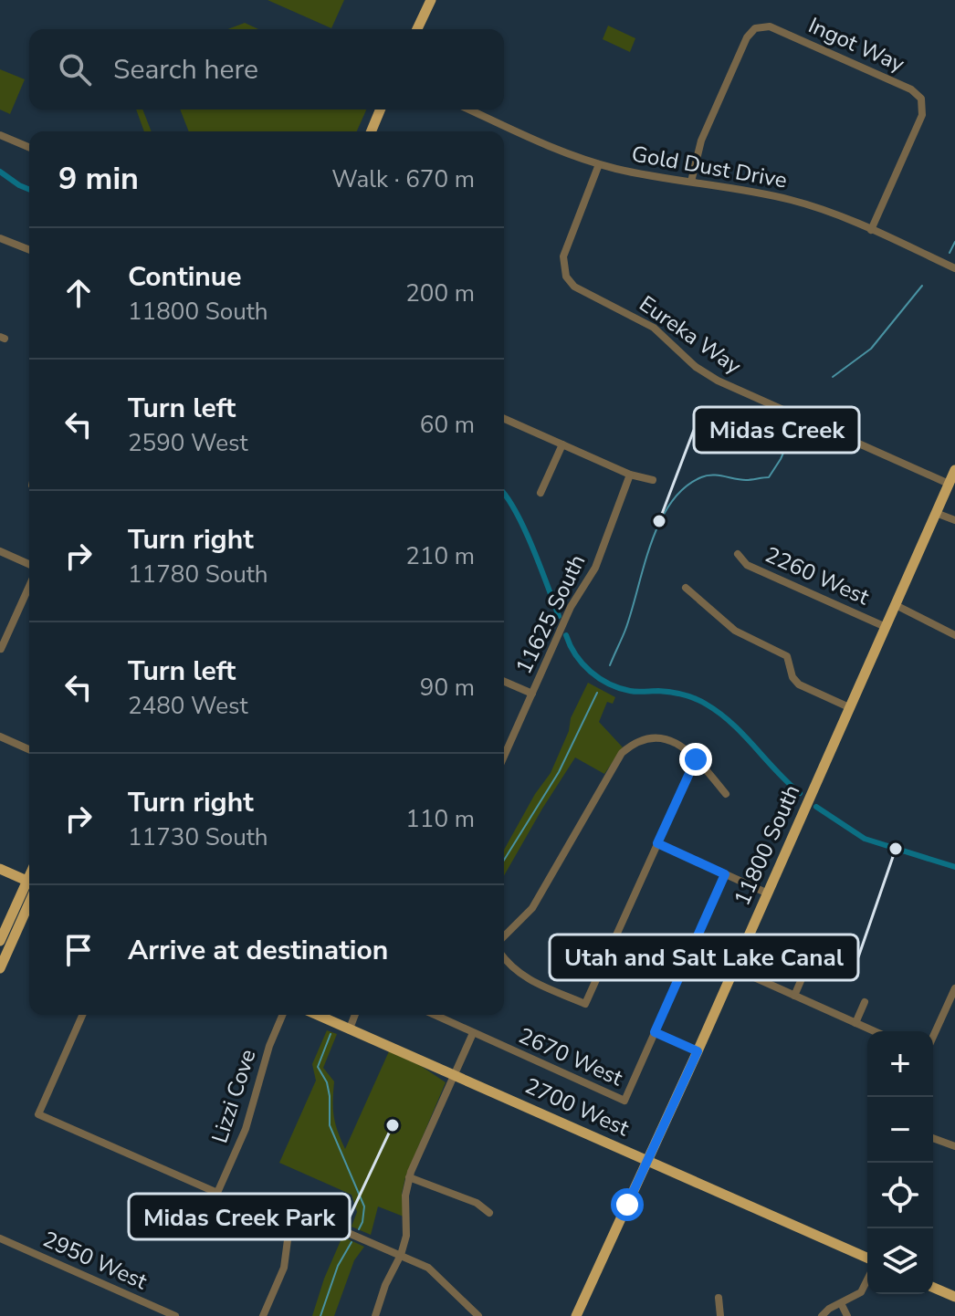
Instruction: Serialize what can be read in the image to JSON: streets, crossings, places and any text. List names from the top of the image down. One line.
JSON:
{"streets":{"main road":["11800 South","2700 West"],"street":["Ingot Way","Gold Dust Drive","Eureka Way","2260 West","11625 South","2670 West","Lizzi Cove","2950 West"]},"crossings":[["Ingot Way","Gold Dust Drive"],["Gold Dust Drive","Eureka Way"],["Eureka Way","11800 South"],["2260 West","11800 South"],["11800 South","2700 West"]],"places":["Midas Creek","Utah and Salt Lake Canal","Midas Creek Park"],"page":{"search":"Search here","heading":["9 min","Walk · 670 m"],"list":[["Continue","11800 South","200 m"],["Turn left","2590 West","60 m"],["Turn right","11780 South","210 m"],["Turn left","2480 West","90 m"],["Turn right","11730 South","110 m"],"Arrive at destination"],"map_buttons":["+","−"]}}
